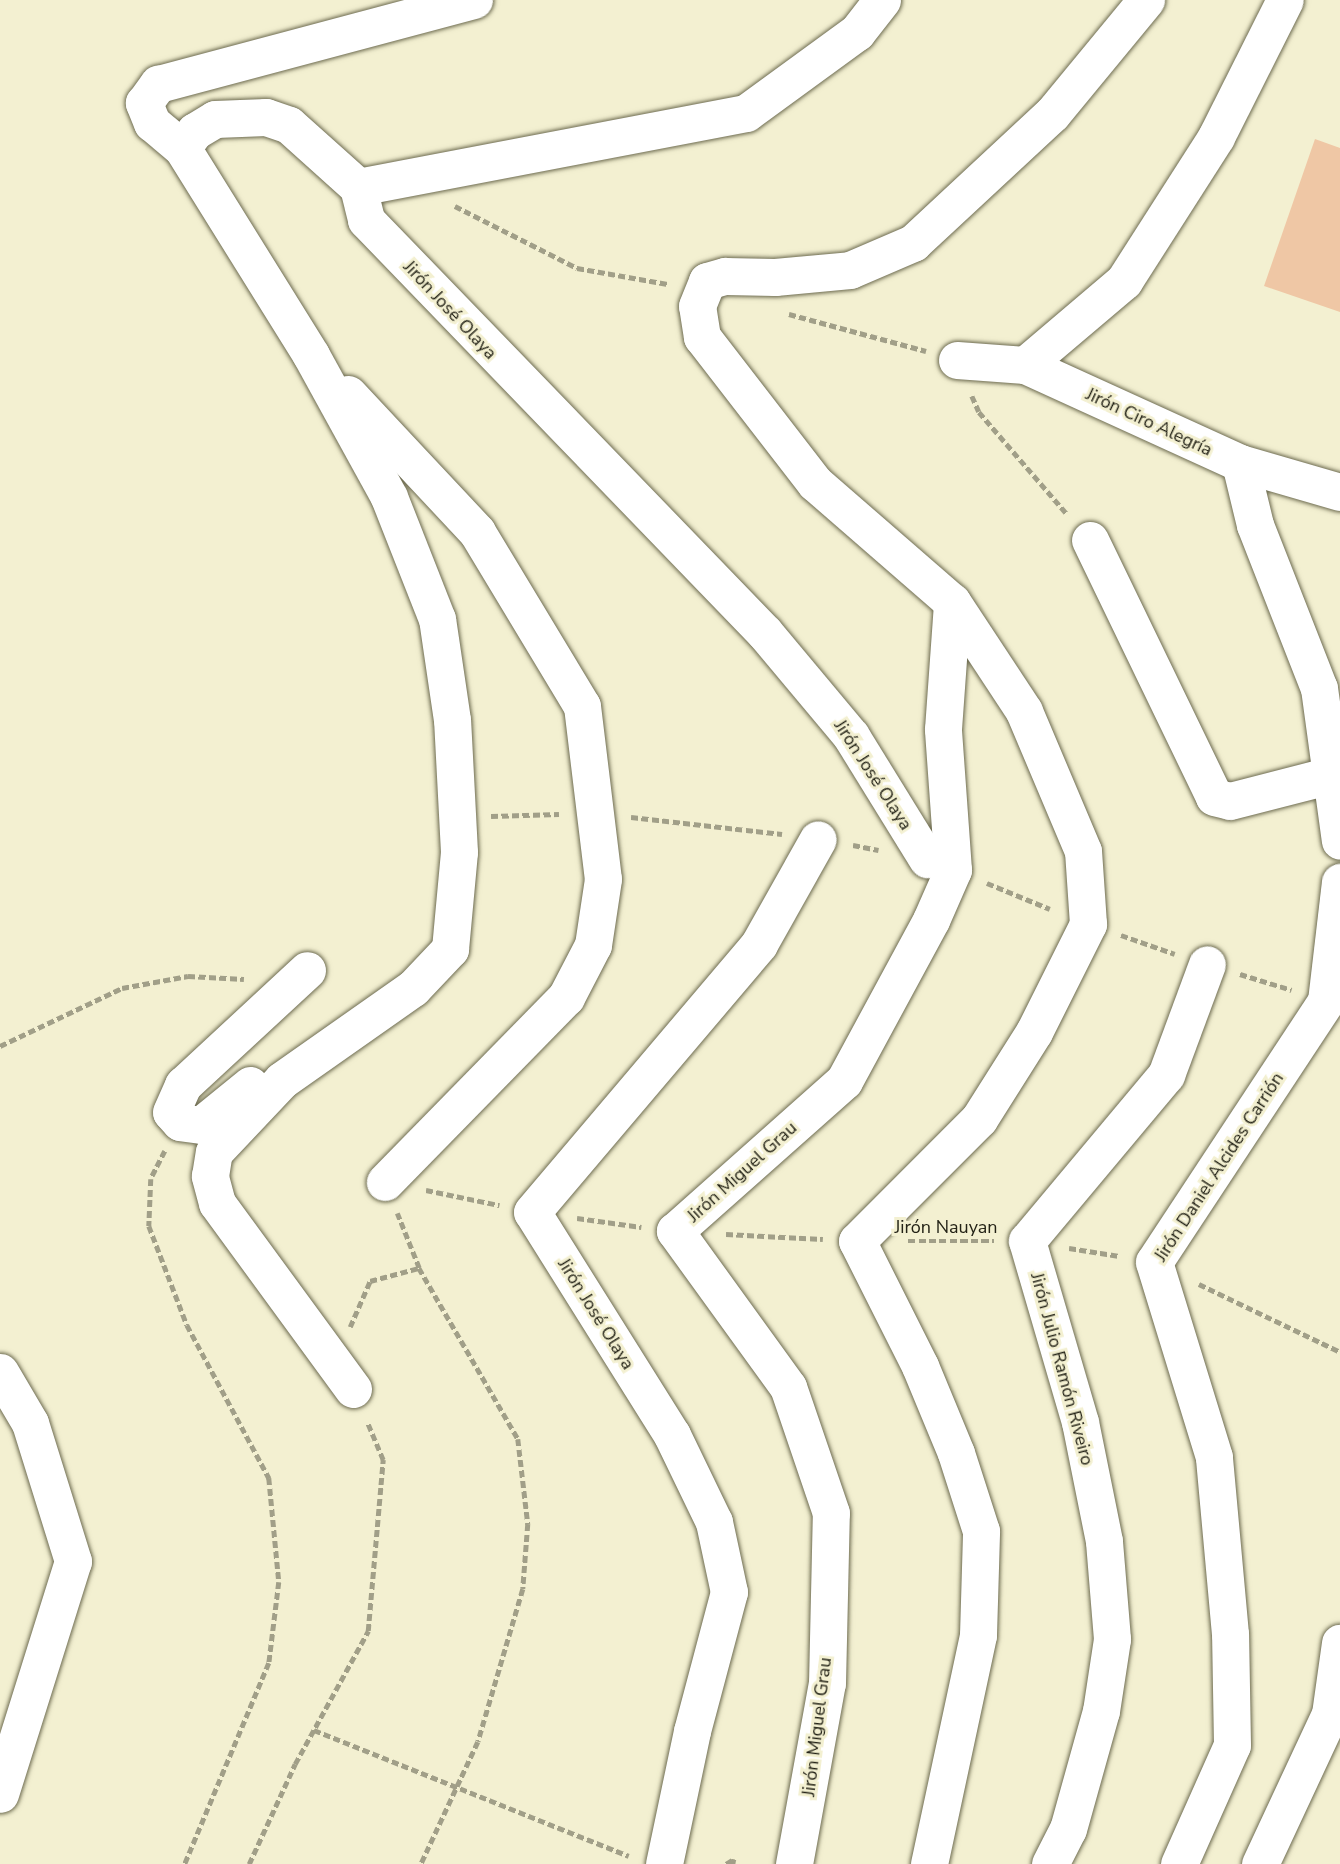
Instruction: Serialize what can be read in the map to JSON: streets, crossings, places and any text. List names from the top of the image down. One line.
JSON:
{"streets":{"street":["Jirón José Olaya","Jirón Ciro Alegría","Jirón Daniel Alcides Carrión","Jirón Miguel Grau","Jirón Julio Ramón Riveiro"],"path":["Jirón Nauyan"]},"crossings":[["Jirón José Olaya","Jirón Nauyan"],["Jirón Daniel Alcides Carrión","Jirón Nauyan"],["Jirón Miguel Grau","Jirón Nauyan"],["Jirón Nauyan","Jirón Julio Ramón Riveiro"]]}
